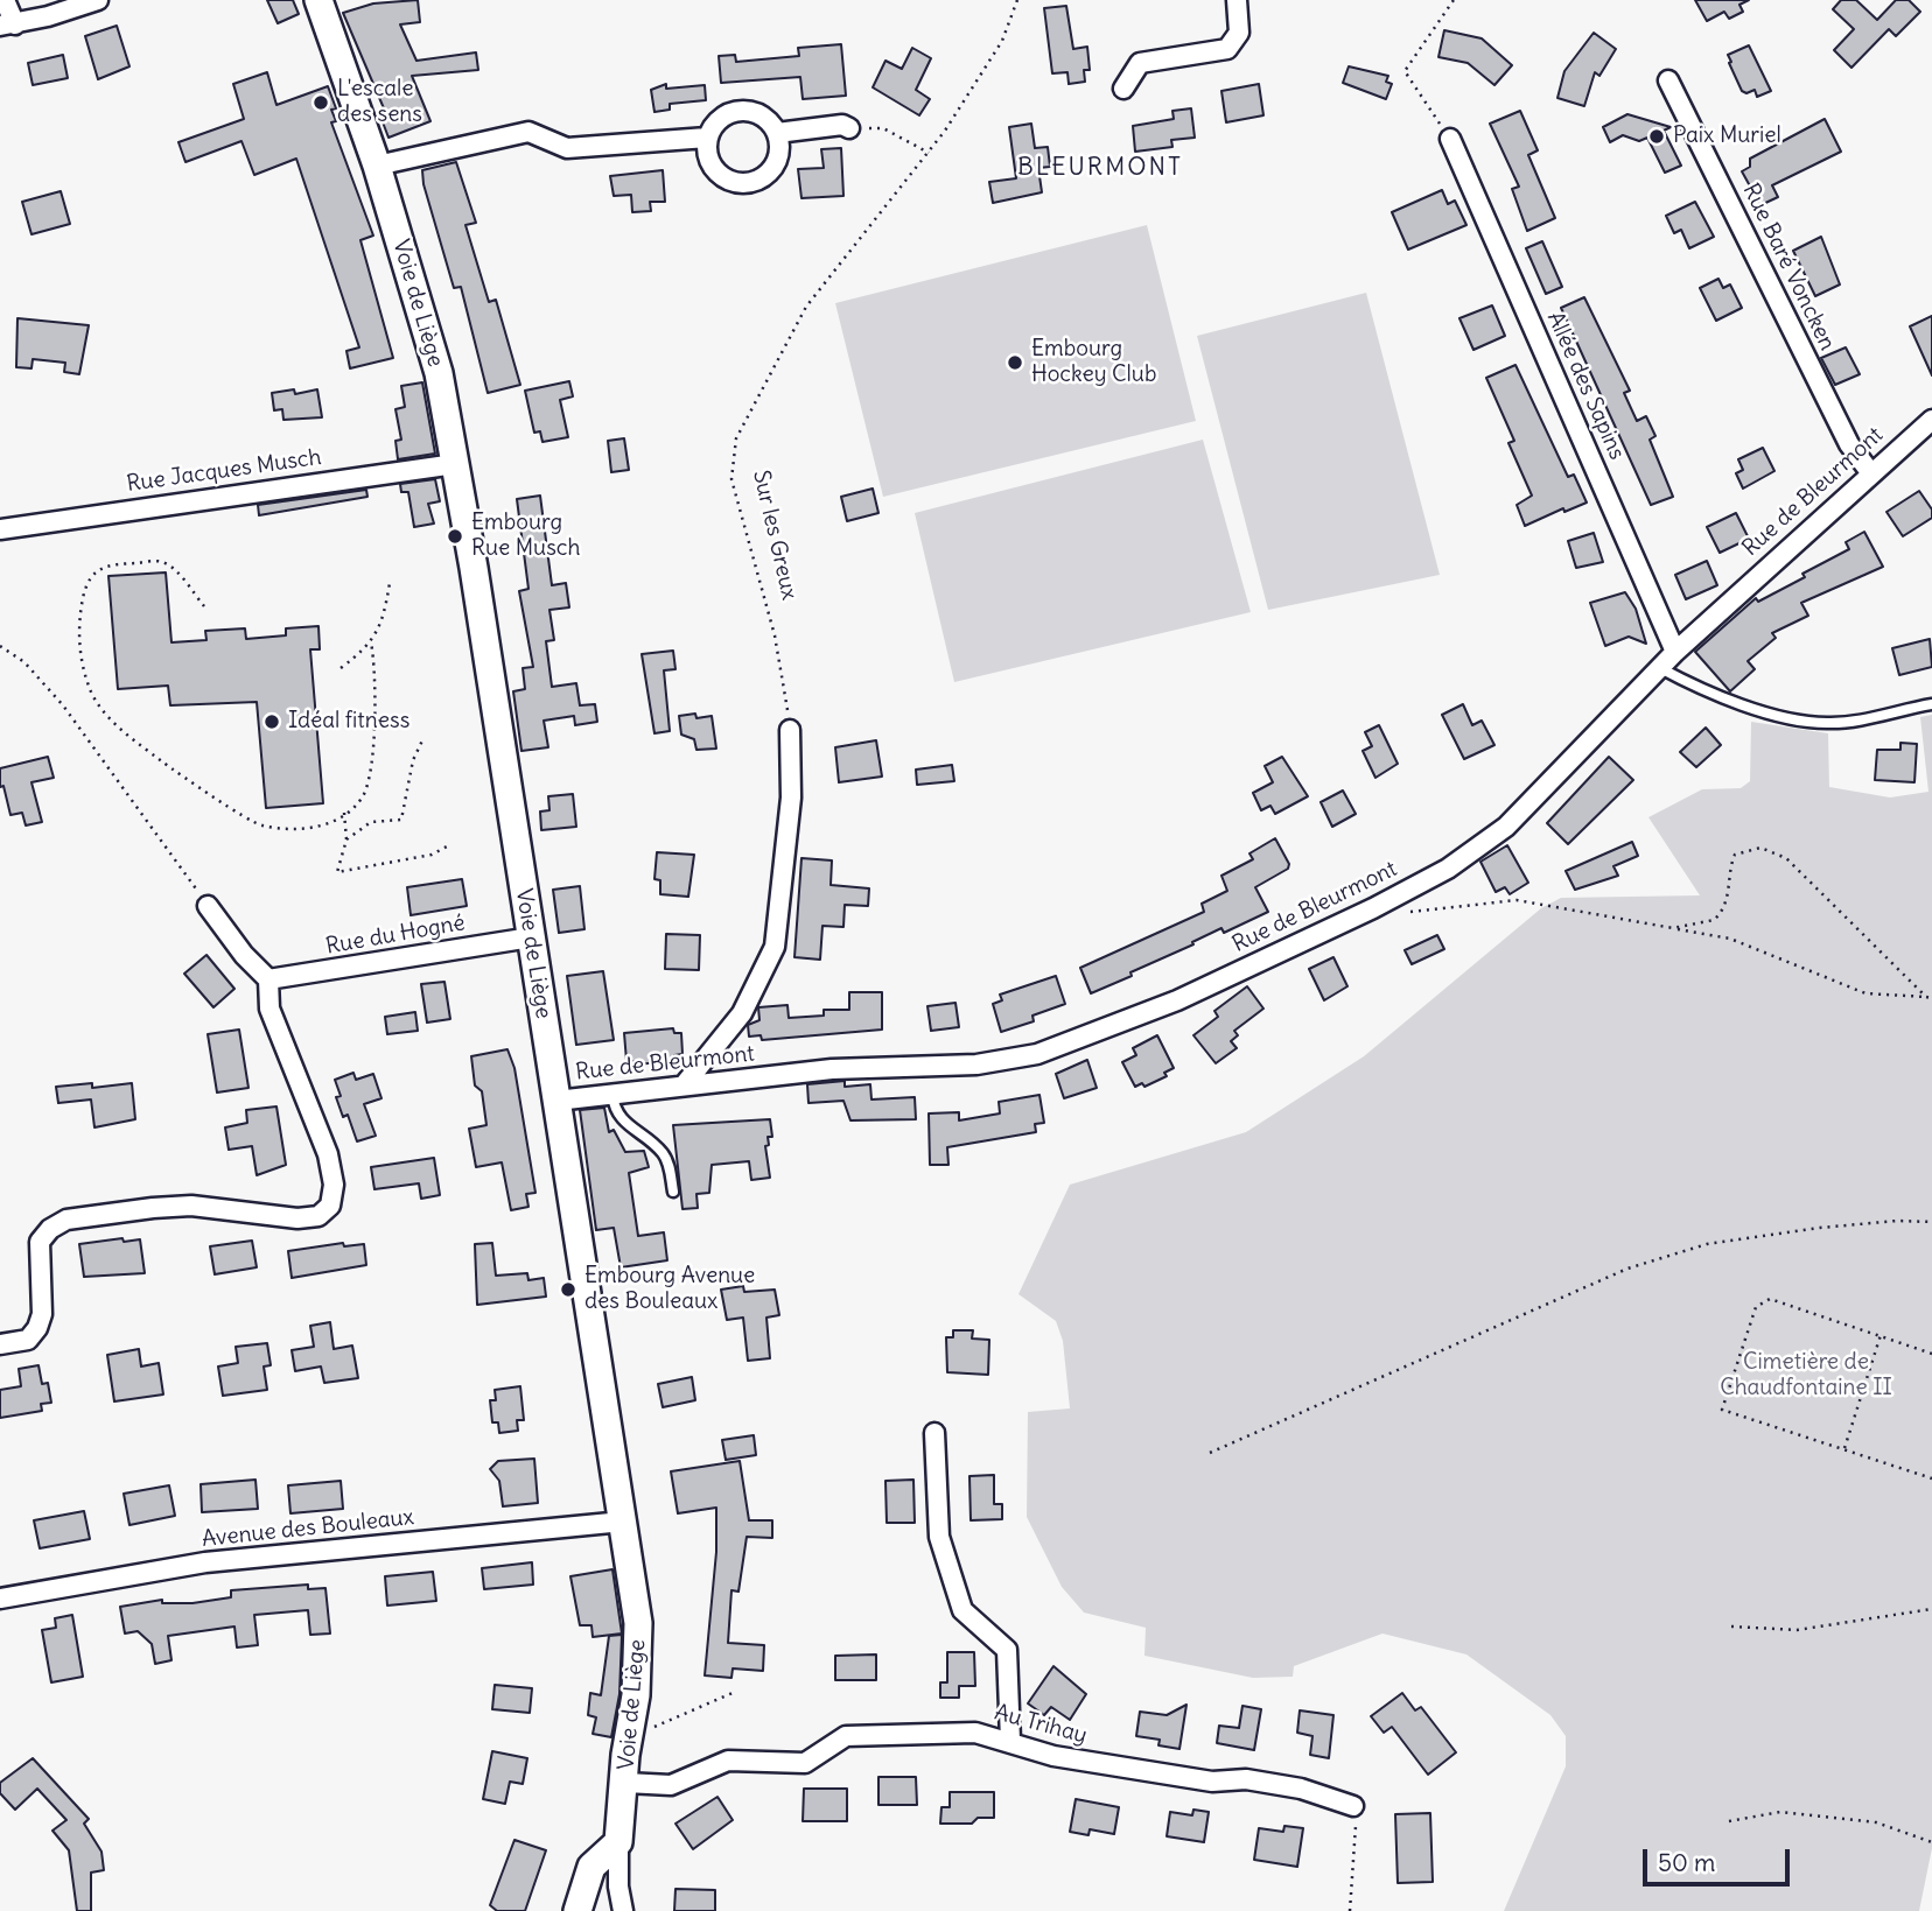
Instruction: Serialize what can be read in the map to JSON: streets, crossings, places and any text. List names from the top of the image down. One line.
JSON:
{"streets":{"street":["Rue Baré Voncken","Voie de Liège","Allée des Sapins","Rue Jacques Musch","Rue de Bleurmont","Rue du Hogné","Avenue des Bouleaux","Au Trihay"],"path":["Sur les Greux"]},"crossings":[["Rue Baré Voncken","Rue de Bleurmont"],["Voie de Liège","Rue Jacques Musch"],["Voie de Liège","Rue de Bleurmont"],["Voie de Liège","Rue du Hogné"],["Voie de Liège","Avenue des Bouleaux"],["Voie de Liège","Au Trihay"],["Allée des Sapins","Rue de Bleurmont"]],"districts":["BLEURMONT"],"parks":["Cimetière de Chaudfontaine II"],"places":["L'escale des sens","Paix Muriel","Embourg Hockey Club","Embourg Rue Musch","Idéal fitness","Embourg Avenue des Bouleaux"],"scale_bar":"50 m"}
